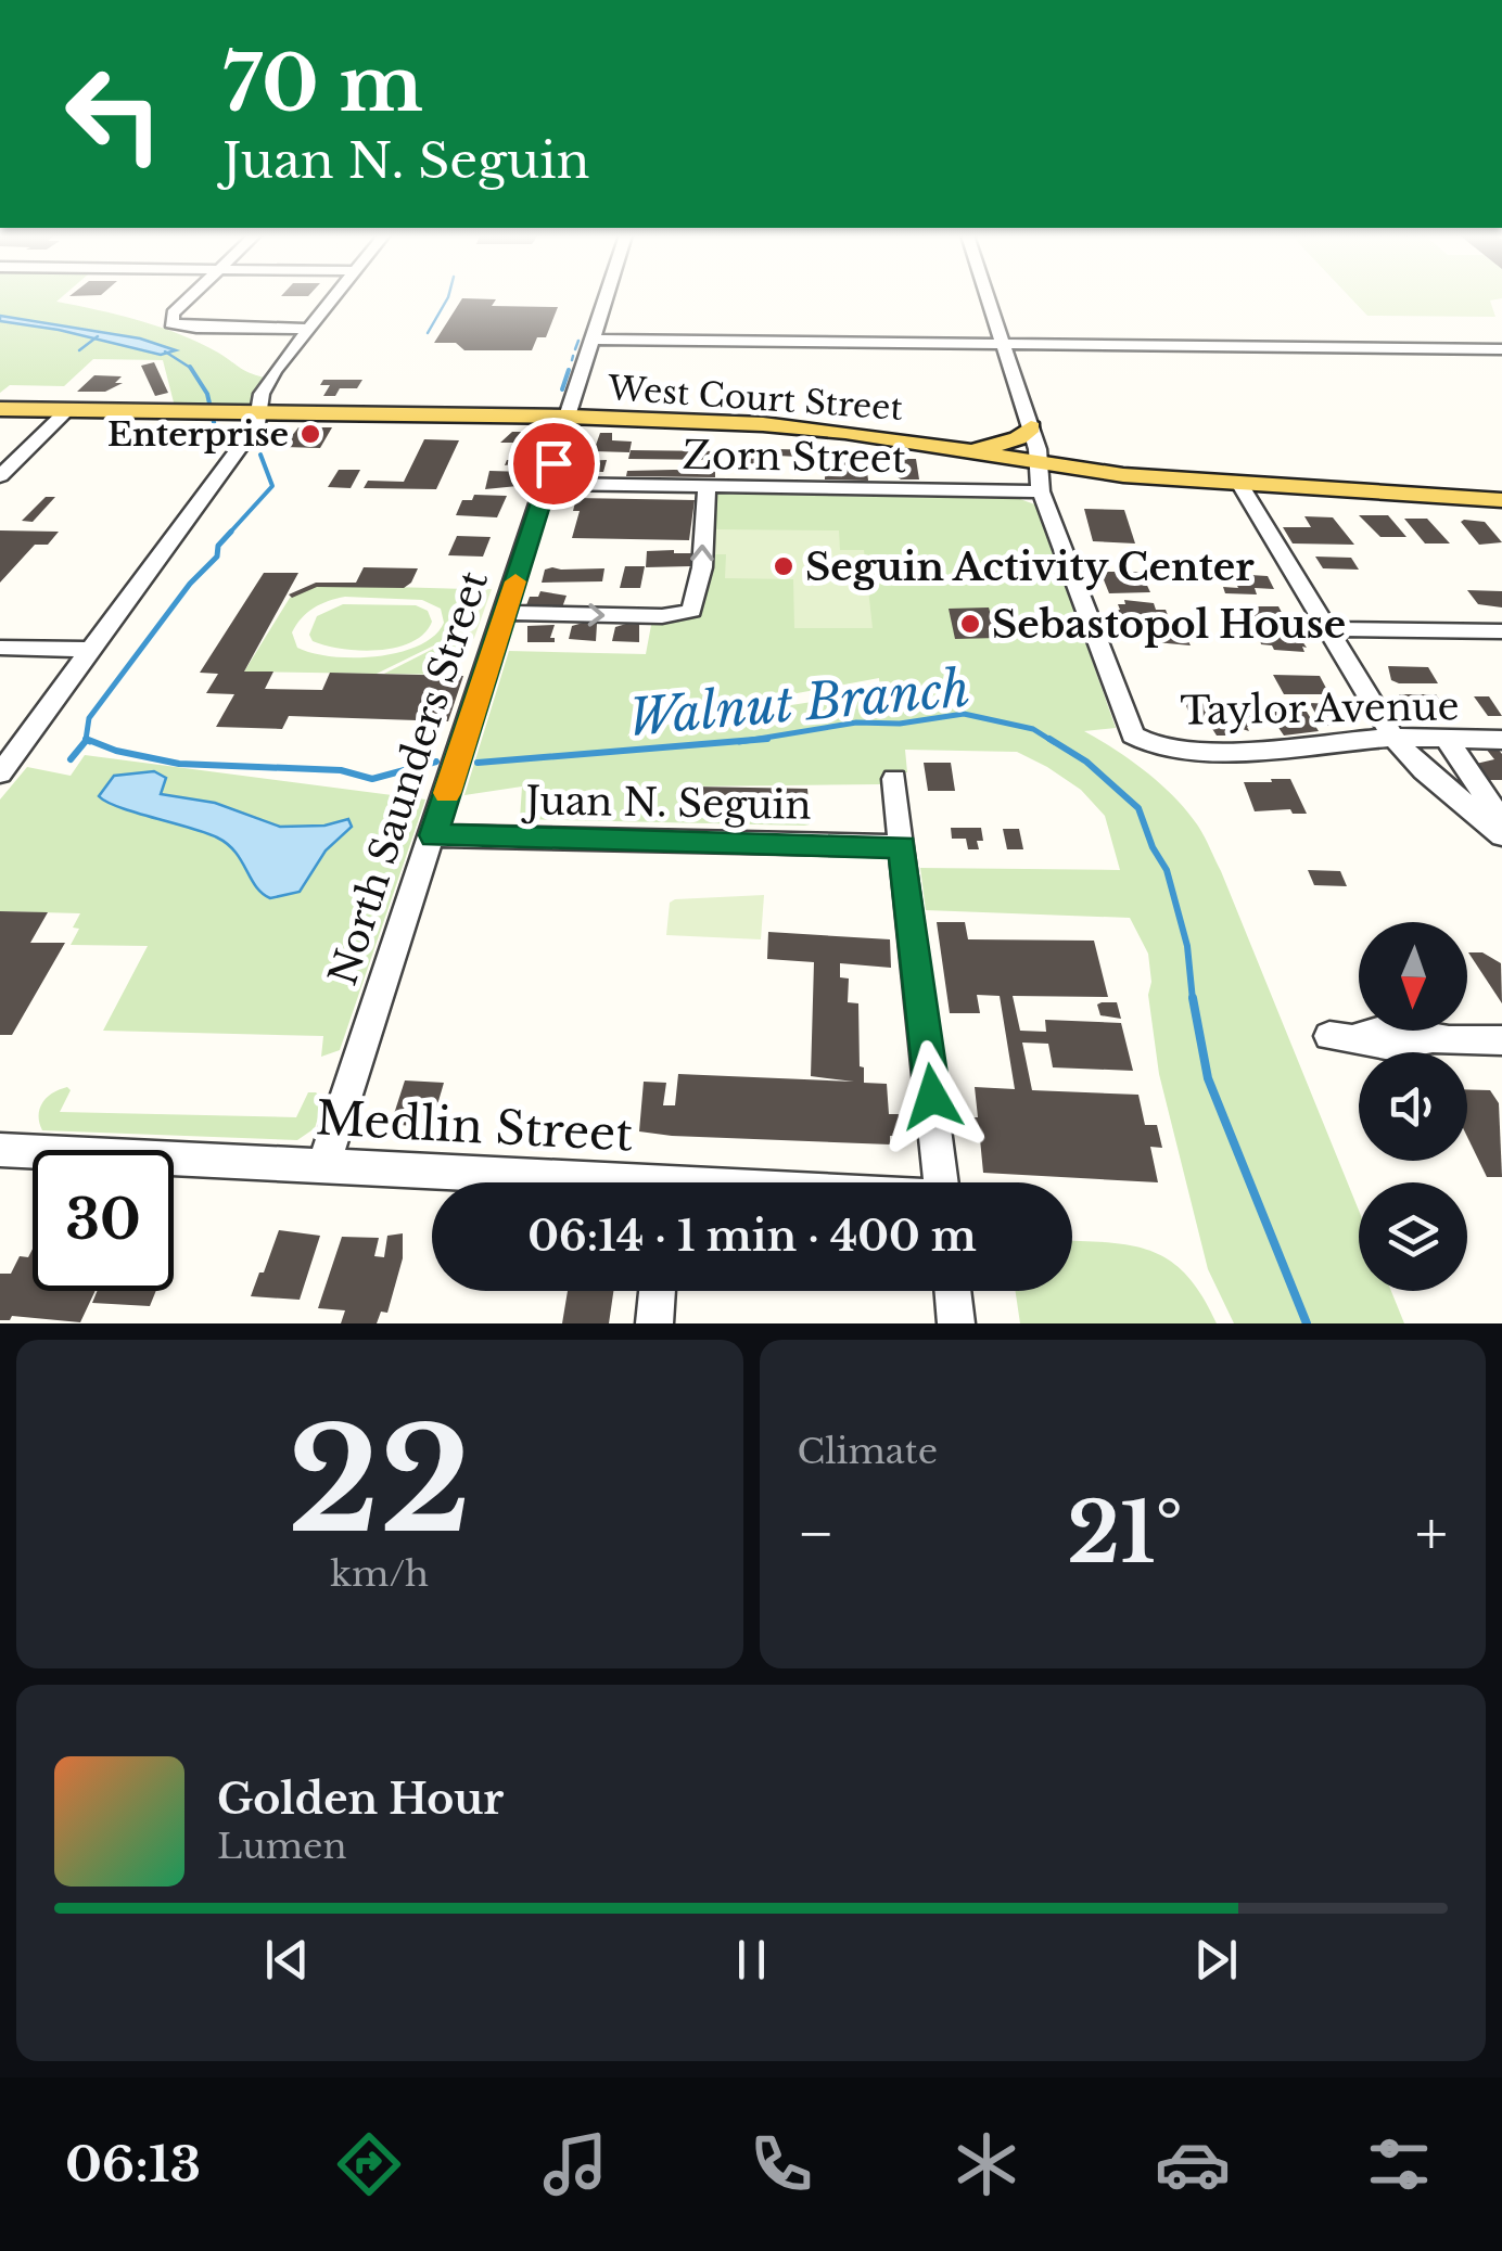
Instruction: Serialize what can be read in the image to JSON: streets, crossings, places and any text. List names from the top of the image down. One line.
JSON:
{"streets":{"main road":["West Court Street"],"street":["Zorn Street","Taylor Avenue","North Saunders Street","Juan N. Seguin","Medlin Street"]},"crossings":[["West Court Street","North Saunders Street"],["Zorn Street","Taylor Avenue"],["Zorn Street","North Saunders Street"],["North Saunders Street","Juan N. Seguin"],["North Saunders Street","Medlin Street"]],"water":["Walnut Branch"],"places":["Enterprise","Seguin Activity Center","Sebastopol House"],"north":"bottom","page":{"turn":["70 m","Juan N. Seguin"],"limit":"30","trip":"06:14 · 1 min · 400 m","tile":[["22","km/h"],"Climate"],"heat":["−","21°","+"],"song":["Golden Hour","Lumen"],"tabs":"06:13"}}
